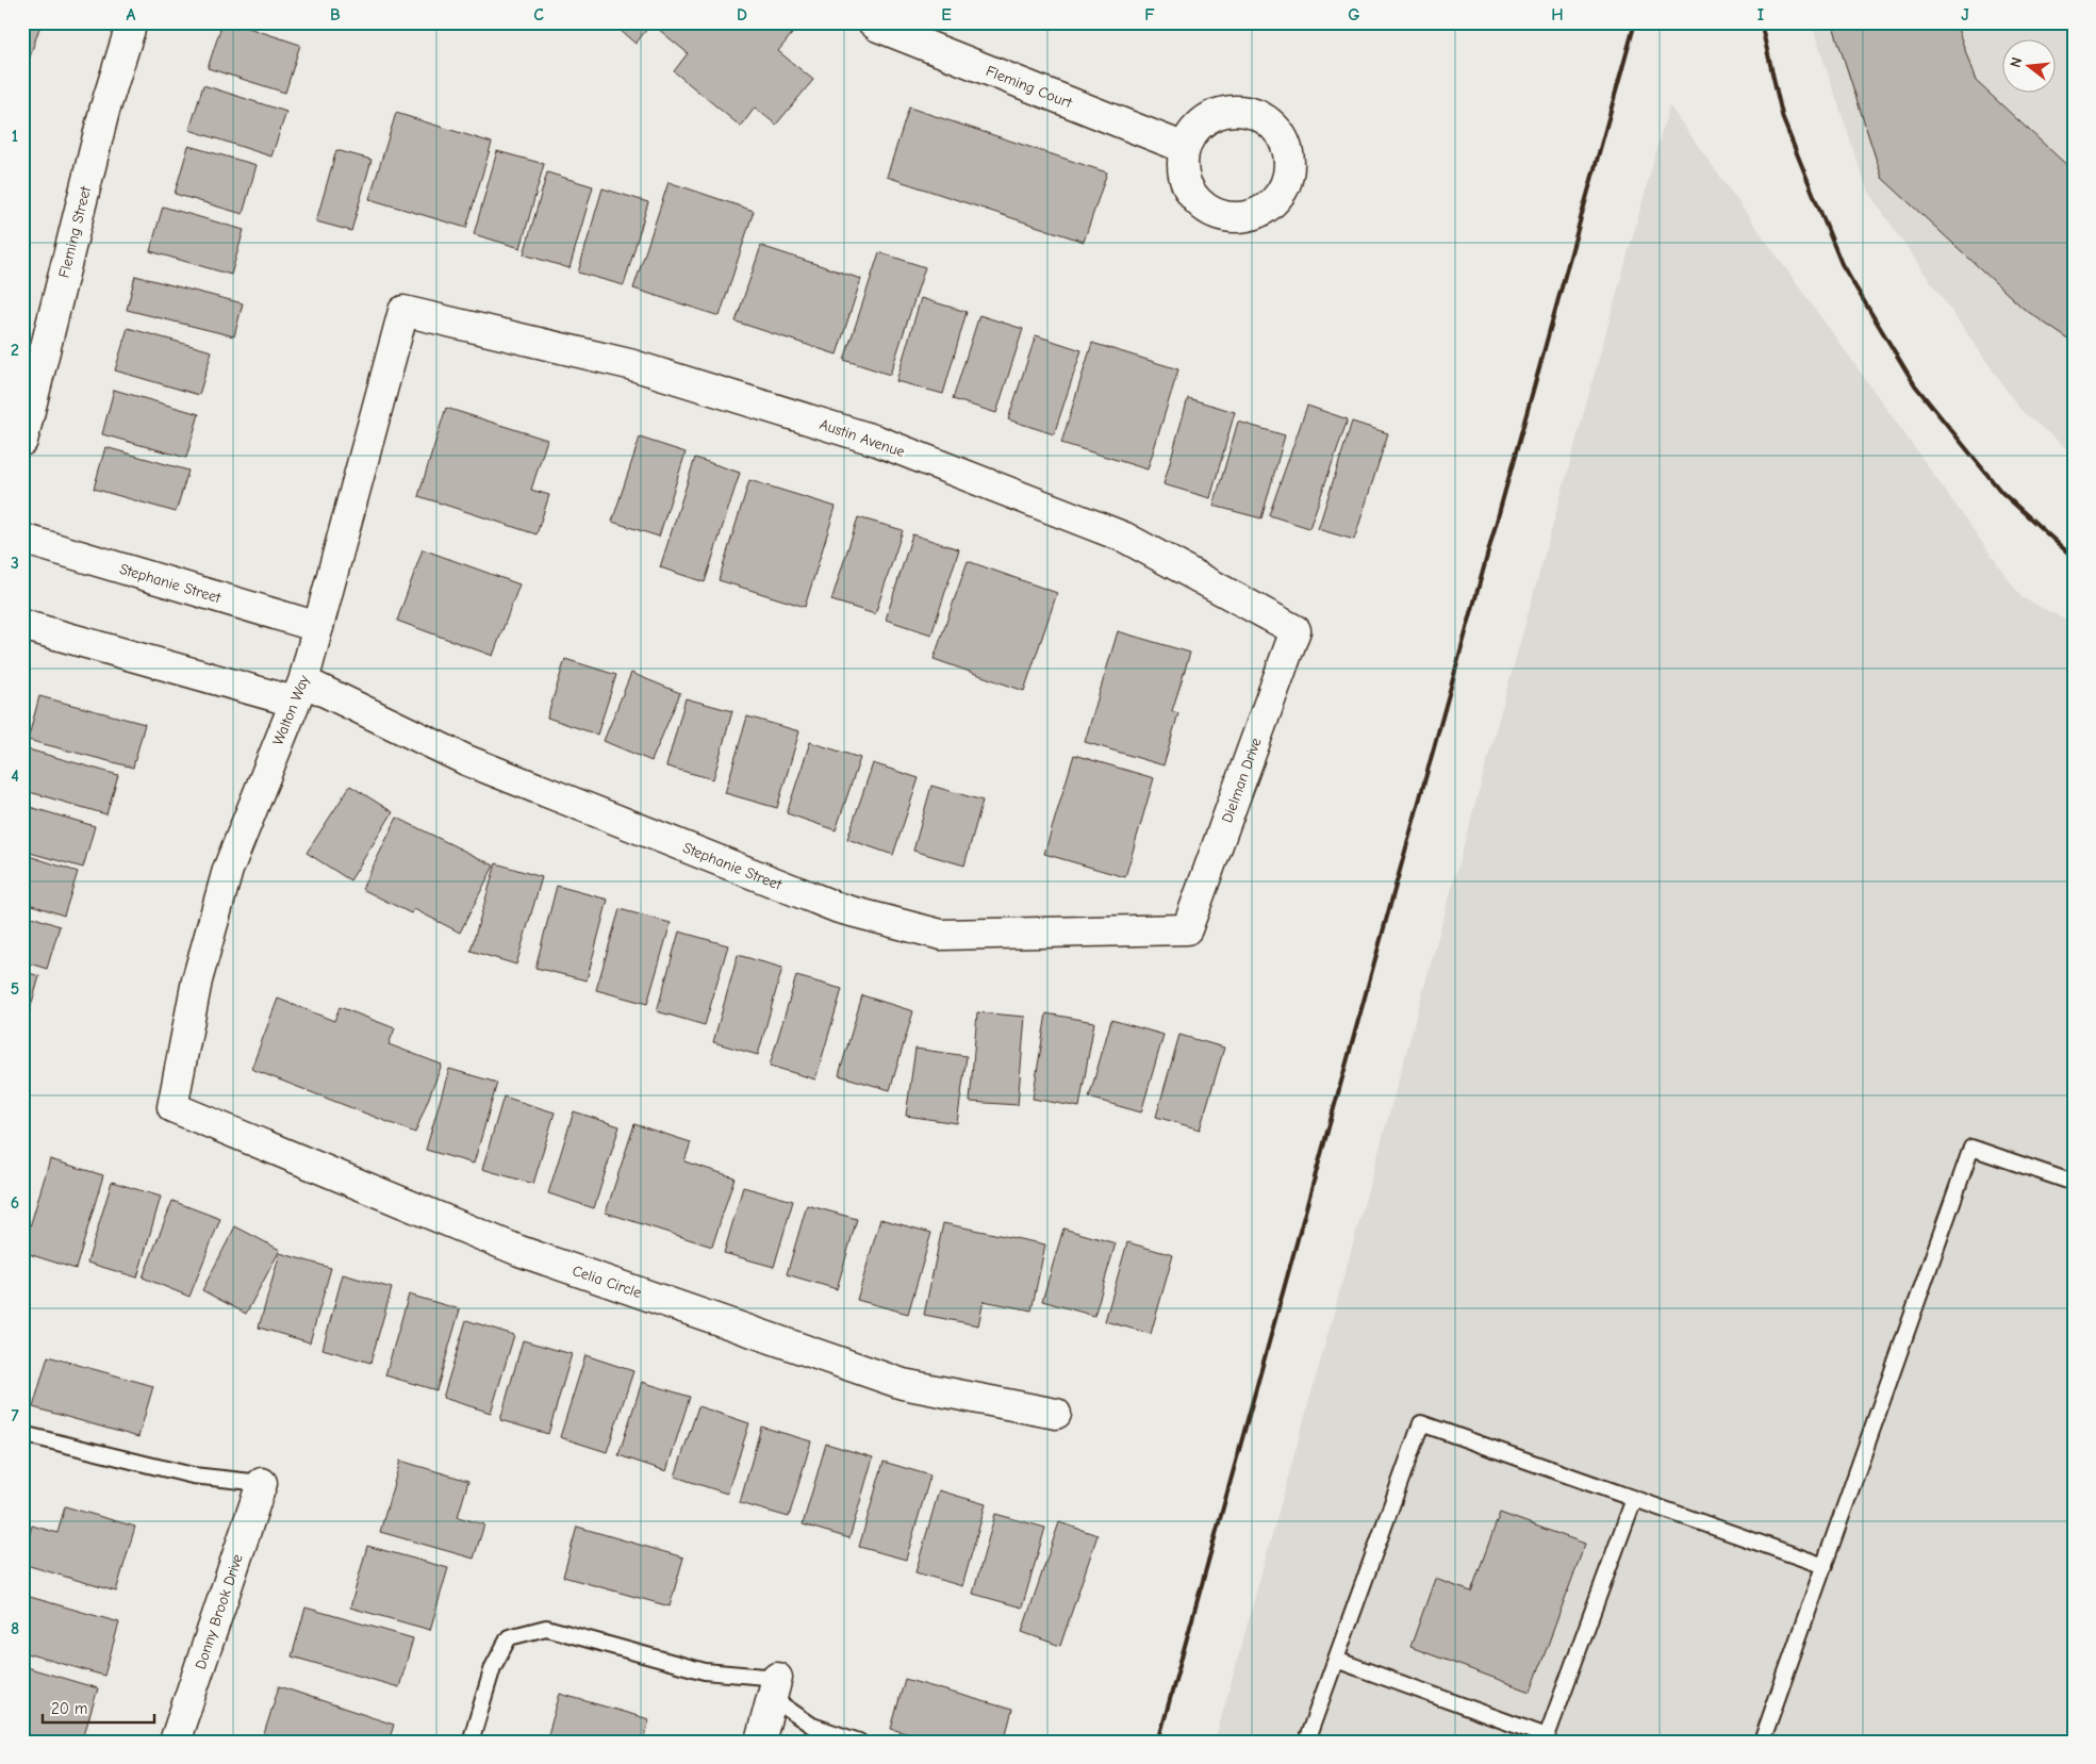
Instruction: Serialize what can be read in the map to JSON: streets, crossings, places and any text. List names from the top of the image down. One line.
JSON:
{"streets":{"street":["Fleming Court","Fleming Street","Austin Avenue","Stephanie Street","Walton Way","Dielman Drive","Celia Circle","Donny Brook Drive"]},"crossings":[["Austin Avenue","Walton Way"],["Austin Avenue","Dielman Drive"],["Stephanie Street","Walton Way"],["Stephanie Street","Dielman Drive"],["Walton Way","Celia Circle"]],"scale_bar":"20 m","north":"left","grid":{"columns":["A","B","C","D","E","F","G","H","I","J"],"rows":["1","2","3","4","5","6","7","8"]}}
